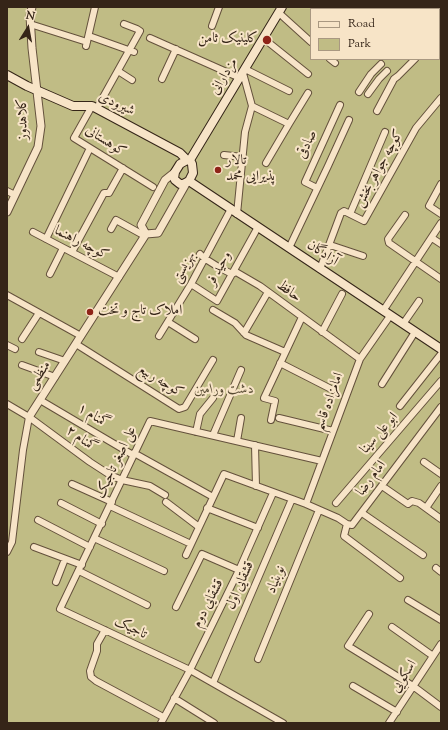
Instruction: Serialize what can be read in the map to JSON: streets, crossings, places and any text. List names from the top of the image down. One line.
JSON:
{"streets":{"main road":["مزدارانی","شیرودی","آزادگان"],"street":["کلاهدوز","کوهستانی","صادقی","کوچه جواهر بخش","کوچه راهنما","بهزیستی","وحید فر","حافظ","منظمی","کوچه ربیع","امامزاده قاسم","گمنام ۱","ابو علی سینا","گمنام ۲","علی اصغر تاجیک","امام رضا","نوبنیاد","قشقایی اول","قشقایی دوم","تاجیک","اسکویی"]},"crossings":[["مزدارانی","شیرودی"],["مزدارانی","آزادگان"],["شیرودی","کلاهدوز"],["شیرودی","کوهستانی"],["شیرودی","آزادگان"],["صادقی","آزادگان"],["کوچه جواهر بخش","آزادگان"],["کوچه راهنما","منظمی"],["آزادگان","بهزیستی"],["آزادگان","وحید فر"],["آزادگان","امامزاده قاسم"],["بهزیستی","وحید فر"],["بهزیستی","حافظ"],["وحید فر","حافظ"],["حافظ","امامزاده قاسم"],["منظمی","کوچه ربیع"],["منظمی","گمنام ۱"],["منظمی","گمنام ۲"],["امامزاده قاسم","علی اصغر تاجیک"],["گمنام ۱","علی اصغر تاجیک"],["گمنام ۲","علی اصغر تاجیک"],["علی اصغر تاجیک","تاجیک"],["قشقایی اول","تاجیک"],["قشقایی دوم","تاجیک"]],"parks":["دشت ورامین"],"places":["کلینیک ثامن","تالار پذیرایی محمد","املاک تاج و تخت"],"legend":["Road","Park"],"north":"top"}
